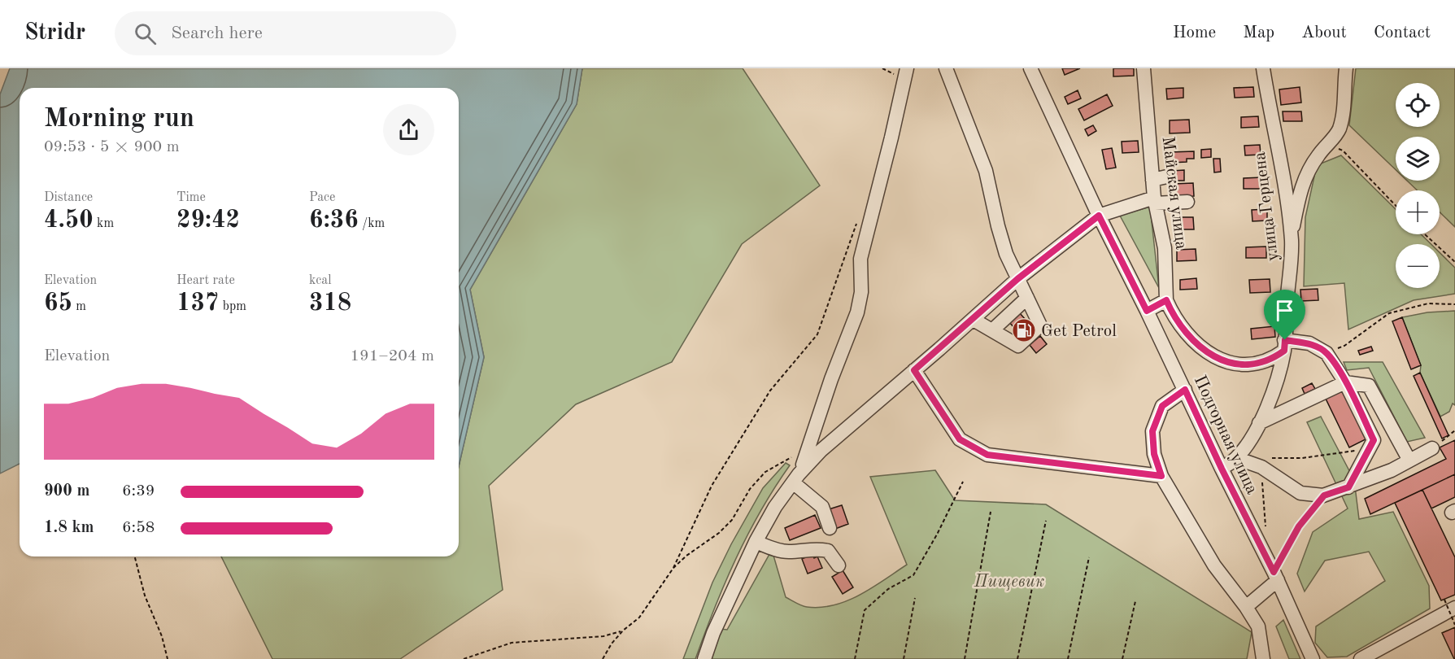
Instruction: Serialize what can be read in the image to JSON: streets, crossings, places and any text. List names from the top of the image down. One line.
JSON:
{"streets":{"street":["Майская улица","улица Герцена","Подгорная улица"]},"crossings":[["улица Герцена","Подгорная улица"]],"parks":["Пищевик"],"places":{"fuel station":["Get Petrol"]},"page":{"header":"Stridr","search":"Search here","nav":["Home","Map","About","Contact"],"map_buttons":["+","−"],"heading":["Morning run","09:53 · 5 × 900 m"],"stats":[["Distance","4.50 km"],["Time","29:42"],["Pace","6:36 /km"],["Elevation","65 m"],["Heart rate","137 bpm"],["kcal","318"]],"chart":["Elevation","191–204 m"],"list":[{"name":"900 m","note":"6:39"},{"name":"1.8 km","note":"6:58"}]}}
